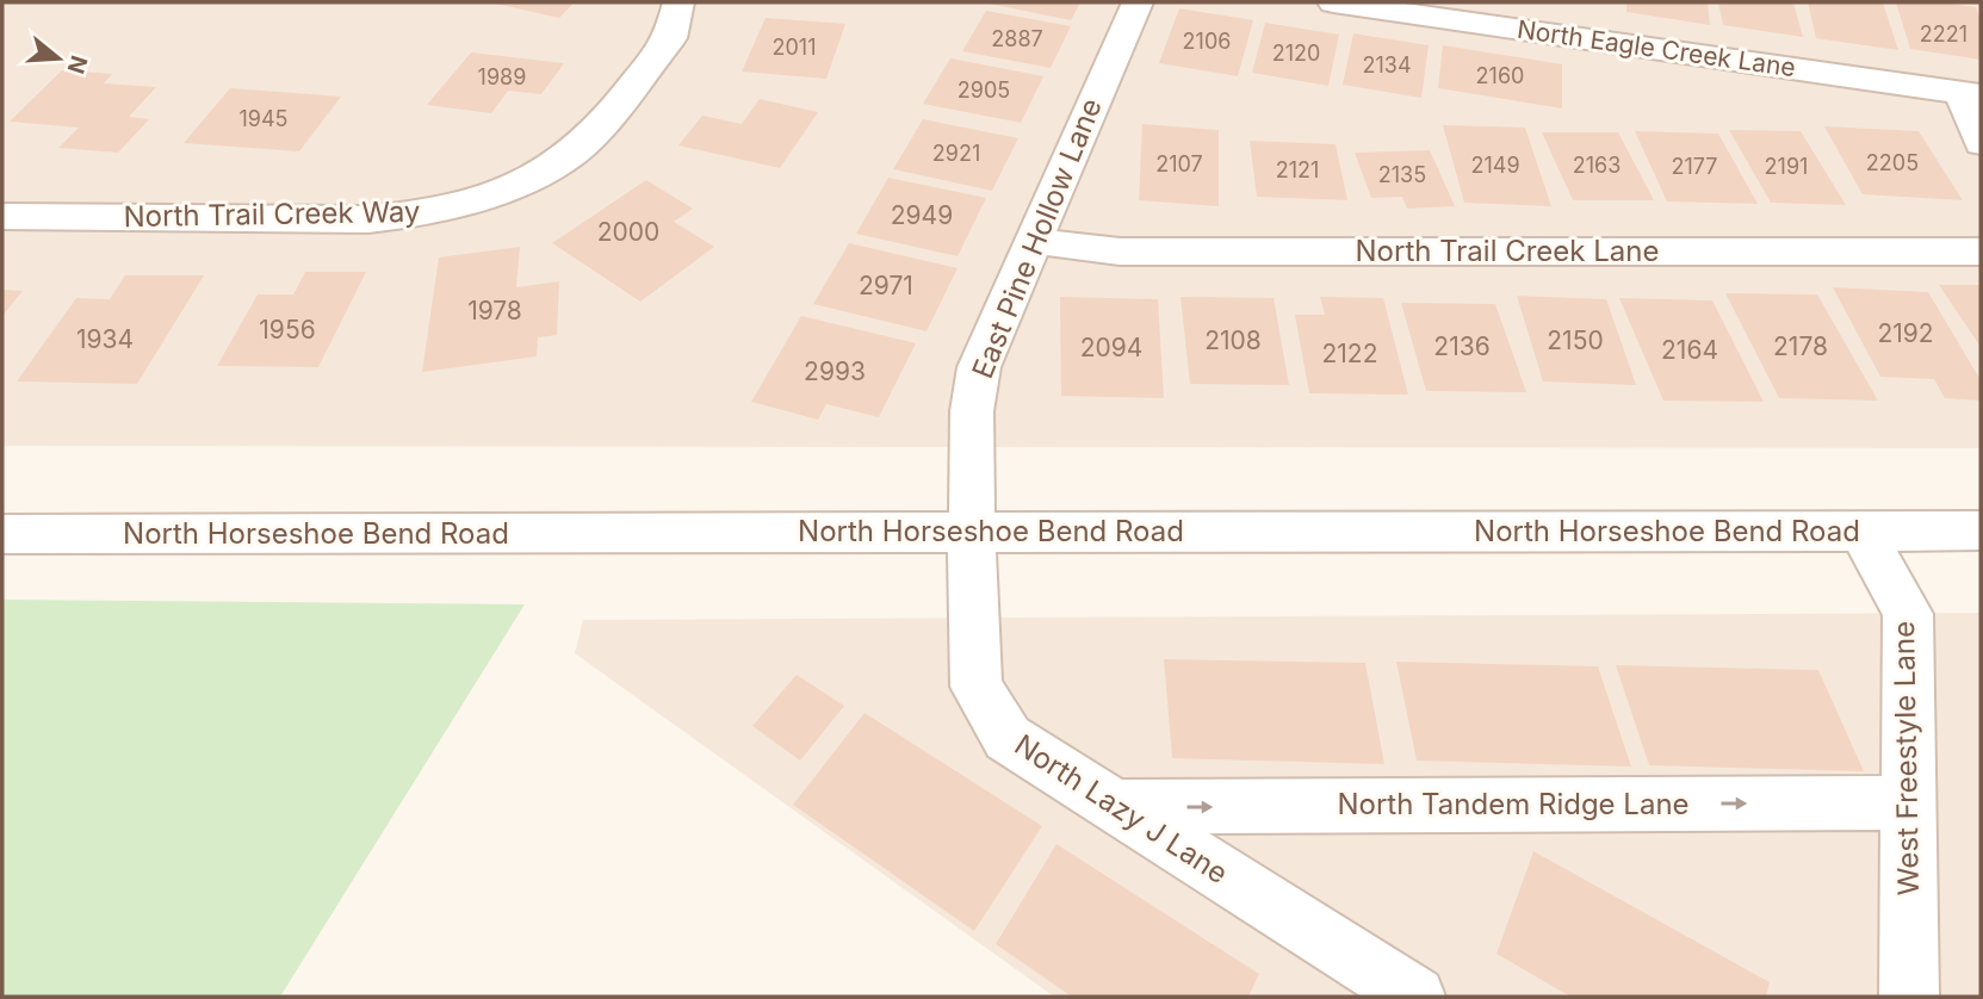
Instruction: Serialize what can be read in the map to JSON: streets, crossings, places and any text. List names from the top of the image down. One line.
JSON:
{"streets":{"street":["North Eagle Creek Lane","North Trail Creek Way","East Pine Hollow Lane","North Trail Creek Lane","North Horseshoe Bend Road","West Freestyle Lane","North Tandem Ridge Lane","North Lazy J Lane"]},"crossings":[["East Pine Hollow Lane","North Trail Creek Lane"],["East Pine Hollow Lane","North Horseshoe Bend Road"],["East Pine Hollow Lane","North Lazy J Lane"],["North Horseshoe Bend Road","West Freestyle Lane"],["North Horseshoe Bend Road","North Lazy J Lane"],["West Freestyle Lane","North Tandem Ridge Lane"],["North Tandem Ridge Lane","North Lazy J Lane"]],"one_way":["North Tandem Ridge Lane"],"house_numbers":["2221","2887","2106","2011","2120","2134","2160","1989","2905","1945","2921","2205","2107","2149","2163","2177","2191","2121","2135","2949","2000","2971","1978","1956","2192","1934","2108","2150","2136","2178","2094","2164","2122","2993"],"north":"right"}
